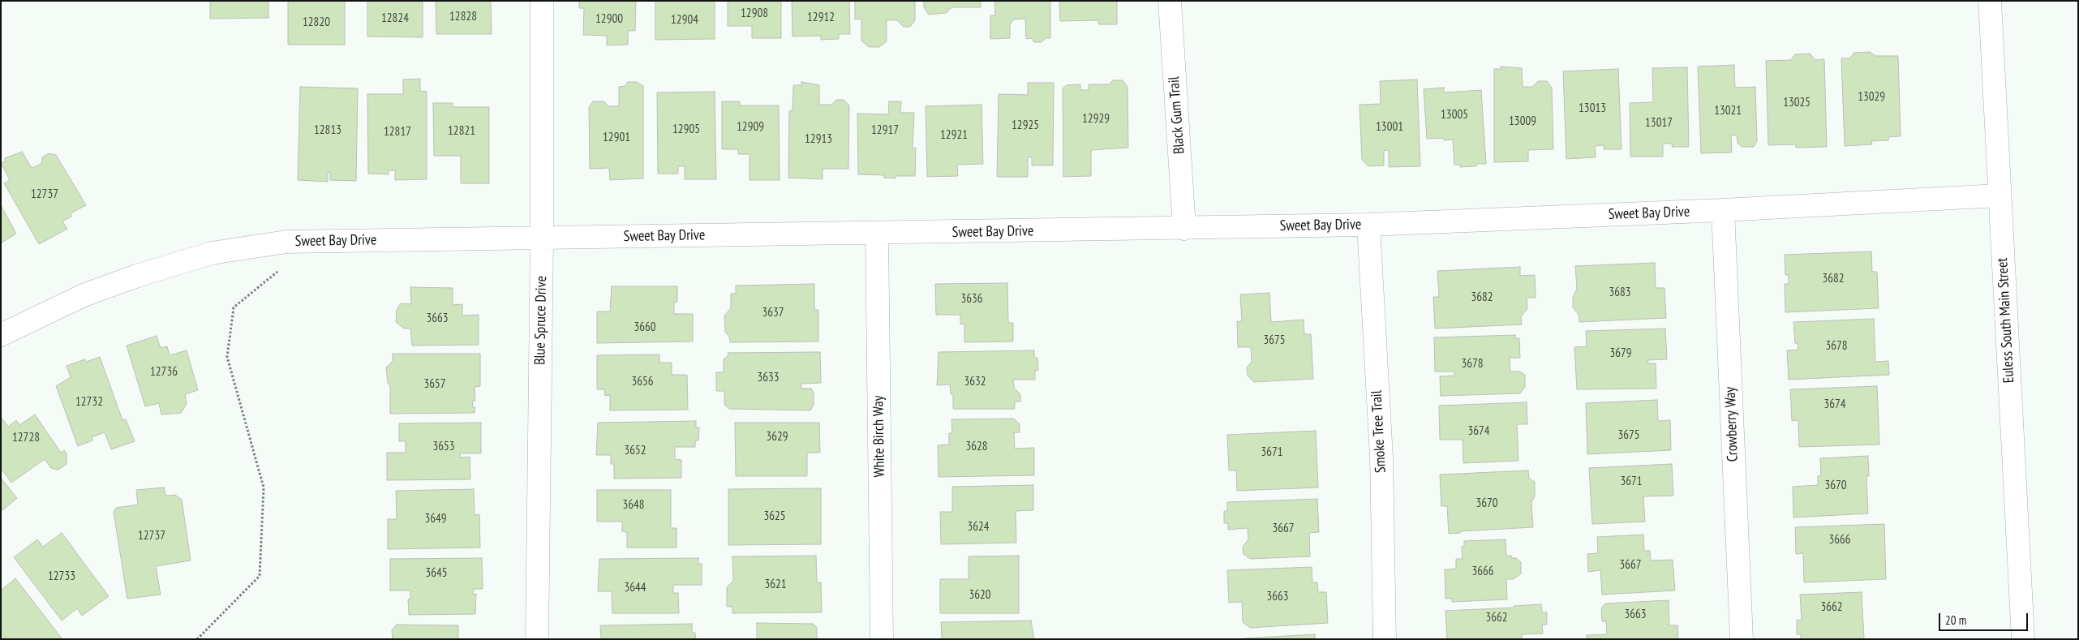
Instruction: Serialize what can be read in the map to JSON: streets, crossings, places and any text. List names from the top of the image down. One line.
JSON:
{"streets":{"street":["Black Gum Trail","Sweet Bay Drive","Blue Spruce Drive","Euless South Main Street","Crowberry Way","Smoke Tree Trail","White Birch Way"]},"crossings":[["Black Gum Trail","Sweet Bay Drive"],["Sweet Bay Drive","Blue Spruce Drive"],["Sweet Bay Drive","Euless South Main Street"],["Sweet Bay Drive","Crowberry Way"],["Sweet Bay Drive","Smoke Tree Trail"],["Sweet Bay Drive","White Birch Way"]],"house_numbers":["12908","12828","12912","12824","12900","12904","12820","13029","13025","13013","13021","13005","12929","13009","13017","12925","12909","13001","12905","12813","12917","12821","12817","12921","12901","12913","12737","3682","3683","3682","3636","3637","3663","3660","3675","3678","3679","3678","12736","3633","3656","3632","3657","12732","3674","3674","3675","3629","12728","3653","3628","3652","3671","3671","3670","3670","3648","3625","3649","3624","3667","12737","3666","3667","3666","3645","12733","3621","3644","3620","3663","3662","3663","3662"],"scale_bar":"20 m"}
